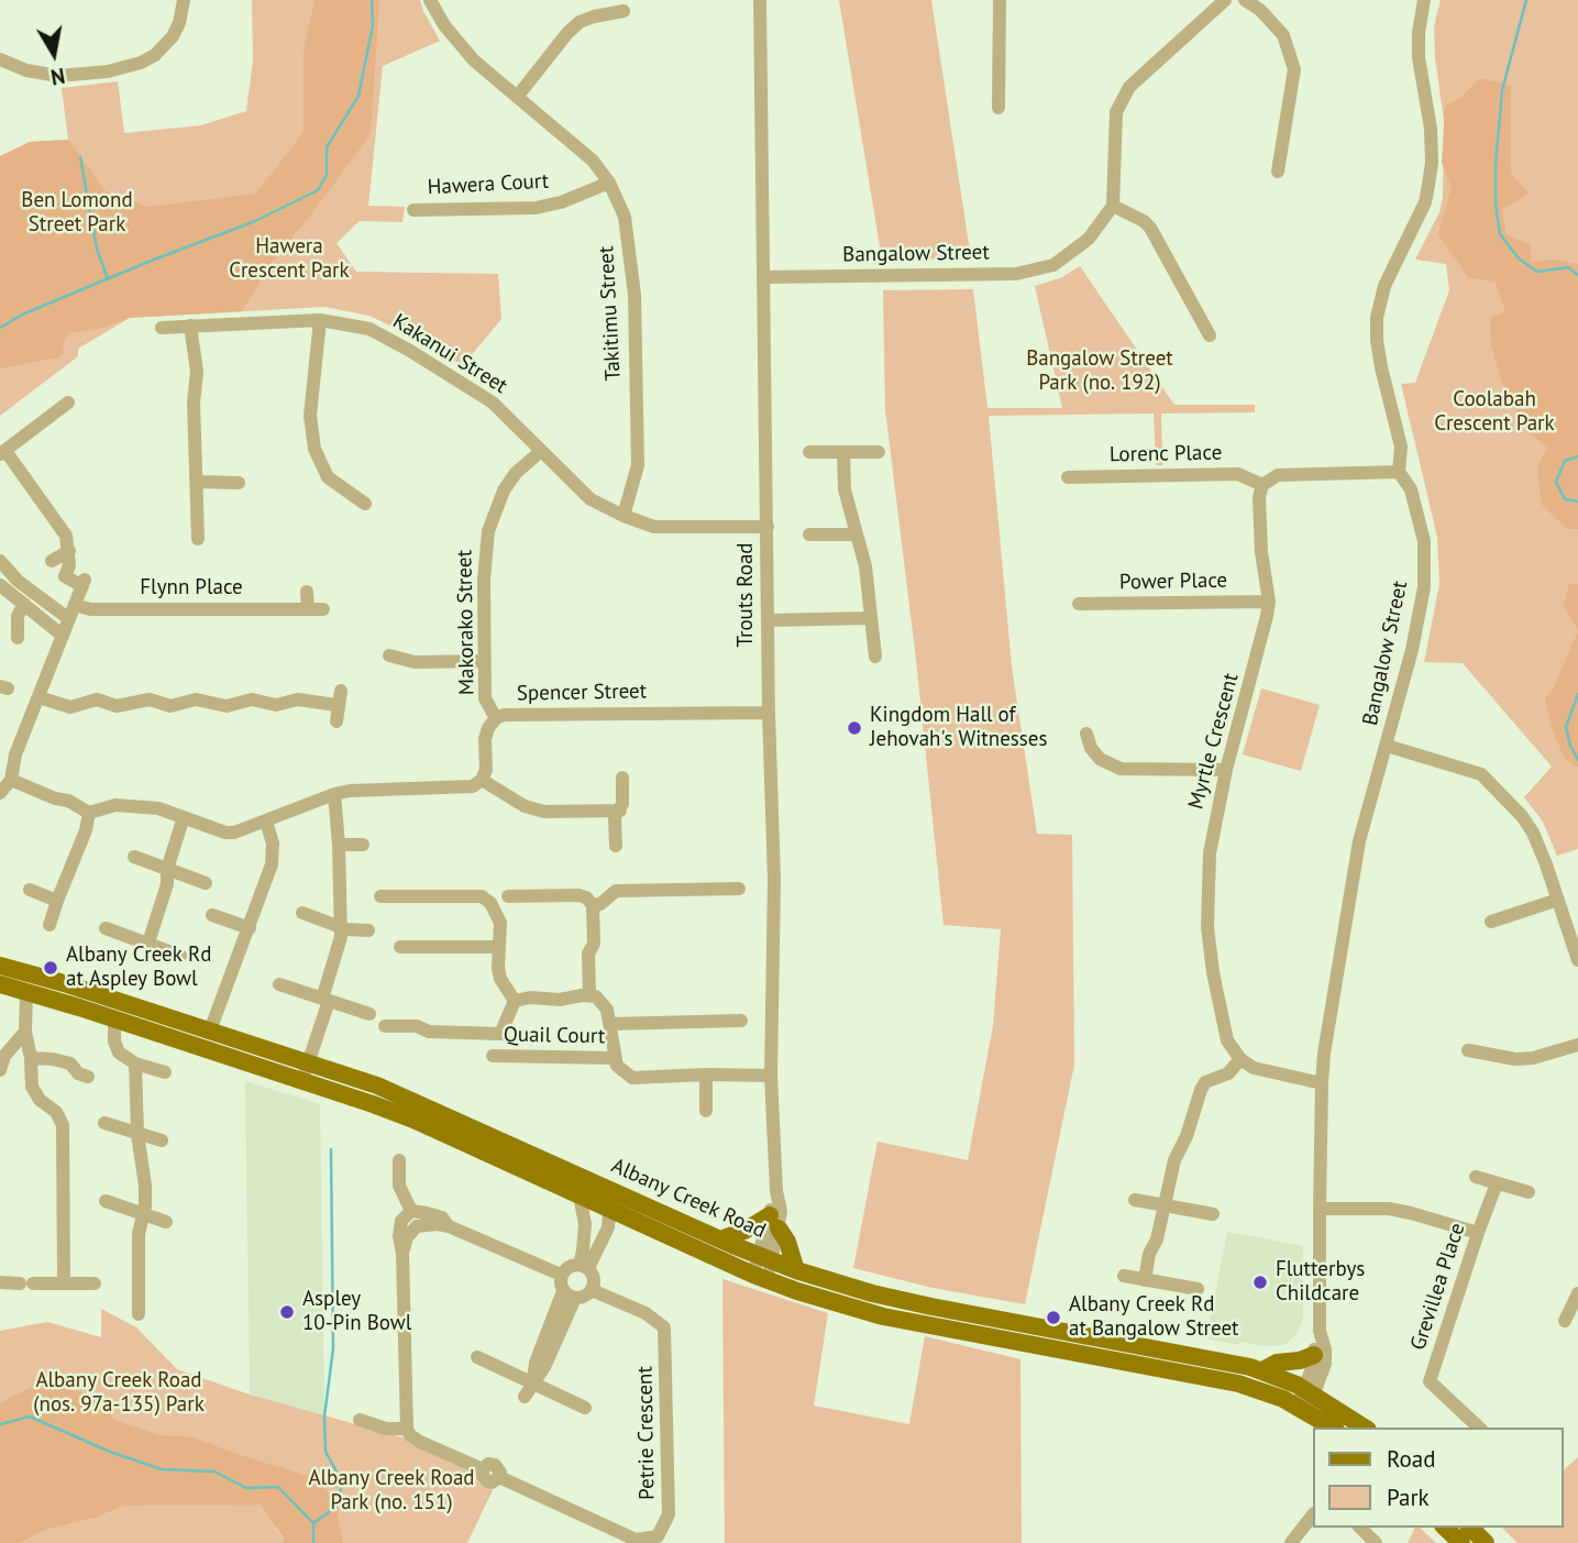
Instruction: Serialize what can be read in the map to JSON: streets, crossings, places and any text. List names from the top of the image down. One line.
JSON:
{"streets":{"main road":["Albany Creek Road"],"street":["Hawera Court","Bangalow Street","Takitimu Street","Kakanui Street","Lorenc Place","Power Place","Flynn Place","Trouts Road","Makorako Street","Spencer Street","Myrtle Crescent","Quail Court","Grevillea Place","Petrie Crescent"]},"crossings":[["Hawera Court","Takitimu Street"],["Bangalow Street","Trouts Road"],["Bangalow Street","Albany Creek Road"],["Takitimu Street","Kakanui Street"],["Kakanui Street","Trouts Road"],["Kakanui Street","Makorako Street"],["Lorenc Place","Myrtle Crescent"],["Power Place","Myrtle Crescent"],["Trouts Road","Spencer Street"],["Trouts Road","Albany Creek Road"],["Makorako Street","Spencer Street"]],"parks":["Ben Lomond Street Park","Hawera Crescent Park","Bangalow Street Park (no. 192)","Coolabah Crescent Park","Albany Creek Road (nos. 97a-135) Park","Albany Creek Road Park (no. 151)"],"places":["Kingdom Hall of Jehovah's Witnesses","Albany Creek Rd at Aspley Bowl","Flutterbys Childcare","Aspley 10-Pin Bowl","Albany Creek Rd at Bangalow Street"],"legend":["Road","Park"],"north":"bottom"}
